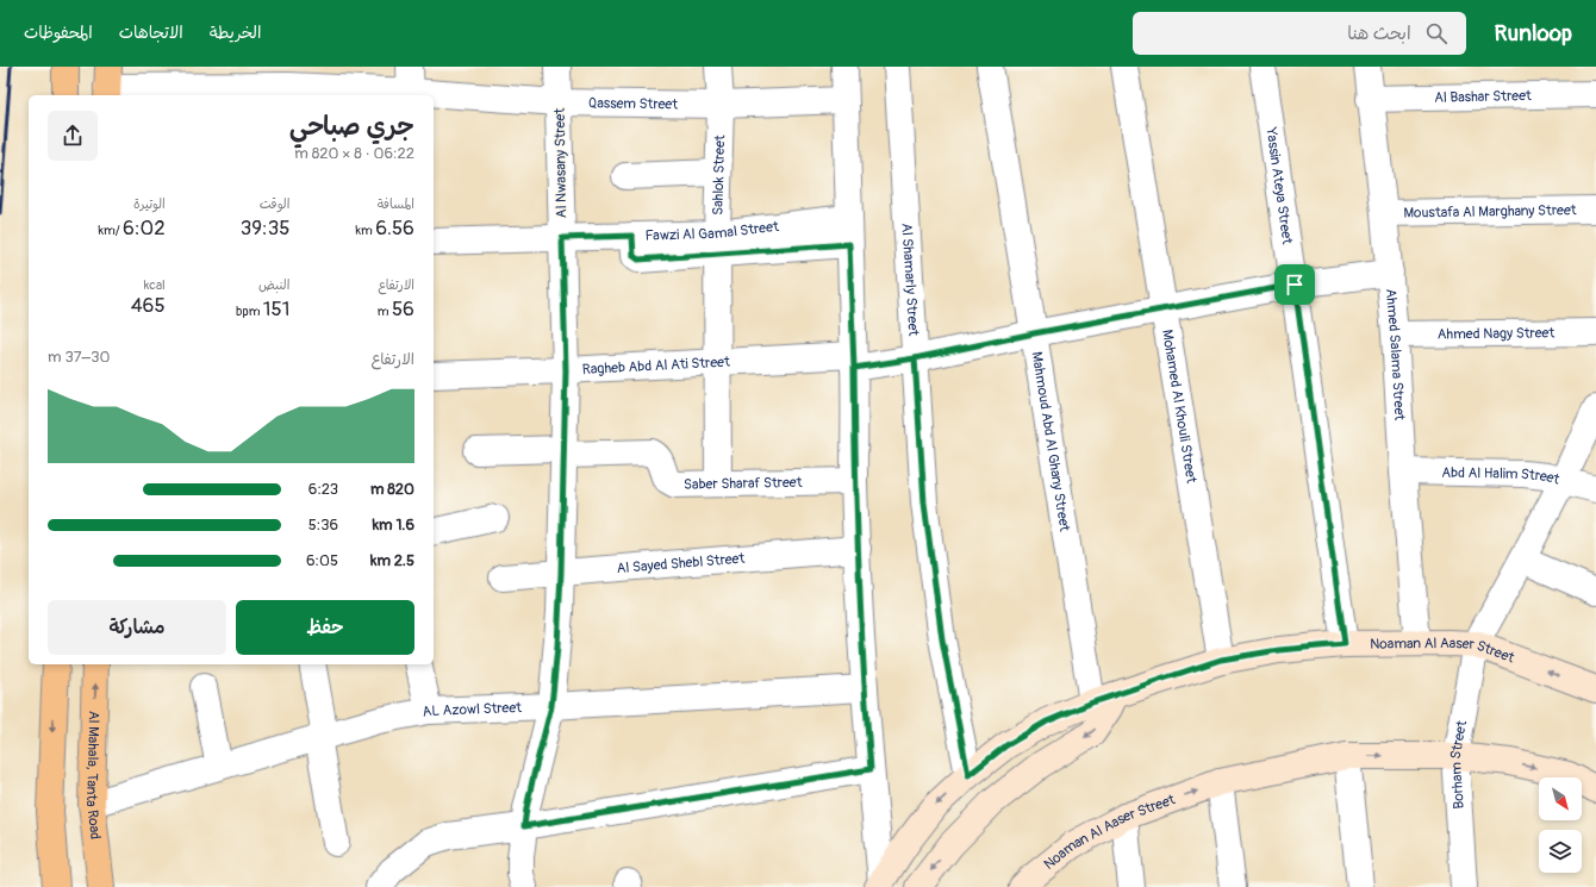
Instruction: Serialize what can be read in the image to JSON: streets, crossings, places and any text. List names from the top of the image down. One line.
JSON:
{"streets":{"main road":["Noaman Al Aaser Street","Al Mahala, Tanta Road"],"street":["Al Bashar Street","Qassem Street","Al Nwasany Street","Sahlok Street","Yassin Ateya Street","Moustafa Al Marghany Street","Fawzi Al Gamal Street","Al Shamarly Street","Ahmed Nagy Street","Ahmed Salama Street","Ragheb Abd Al Ati Street","Mohamed Al Khouli Street","Mahmoud Abd Al Ghany Street","Abd Al Halim Street","Saber Sharaf Street","Al Sayed Shebl Street","AL Azowl Street","Borham Street"]},"crossings":[["Al Bashar Street","Ahmed Salama Street"],["Qassem Street","Al Nwasany Street"],["Qassem Street","Sahlok Street"],["Al Nwasany Street","Fawzi Al Gamal Street"],["Al Nwasany Street","Ragheb Abd Al Ati Street"],["Al Nwasany Street","Saber Sharaf Street"],["Al Nwasany Street","Al Sayed Shebl Street"],["Al Nwasany Street","AL Azowl Street"],["Sahlok Street","Fawzi Al Gamal Street"],["Sahlok Street","Ragheb Abd Al Ati Street"],["Sahlok Street","Saber Sharaf Street"],["Yassin Ateya Street","Ragheb Abd Al Ati Street"],["Yassin Ateya Street","Noaman Al Aaser Street"],["Moustafa Al Marghany Street","Ahmed Salama Street"],["Al Shamarly Street","Ragheb Abd Al Ati Street"],["Al Shamarly Street","Noaman Al Aaser Street"],["Ahmed Nagy Street","Ahmed Salama Street"],["Ahmed Salama Street","Ragheb Abd Al Ati Street"],["Ahmed Salama Street","Abd Al Halim Street"],["Ahmed Salama Street","Noaman Al Aaser Street"],["Ragheb Abd Al Ati Street","Mohamed Al Khouli Street"],["Ragheb Abd Al Ati Street","Mahmoud Abd Al Ghany Street"],["Mohamed Al Khouli Street","Noaman Al Aaser Street"],["Mahmoud Abd Al Ghany Street","Noaman Al Aaser Street"],["Abd Al Halim Street","Borham Street"],["Noaman Al Aaser Street","Borham Street"],["AL Azowl Street","Al Mahala, Tanta Road"]],"north":"bottom right","page":{"header":"Runloop","search":"ابحث هنا","nav":["الخريطة","الاتجاهات","المحفوظات"],"heading":["جري صباحي","06:22 · 8 × 820 m"],"stats":[["المسافة","6.56 km"],["الوقت","39:35"],["الوتيرة","6:02 /km"],["الارتفاع","56 m"],["النبض","151 bpm"],["kcal","465"]],"chart":["الارتفاع","30–37 m"],"list":[{"name":"820 m","note":"6:23"},{"name":"1.6 km","note":"5:36"},{"name":"2.5 km","note":"6:05"}],"buttons":["حفظ","مشاركة"]}}
